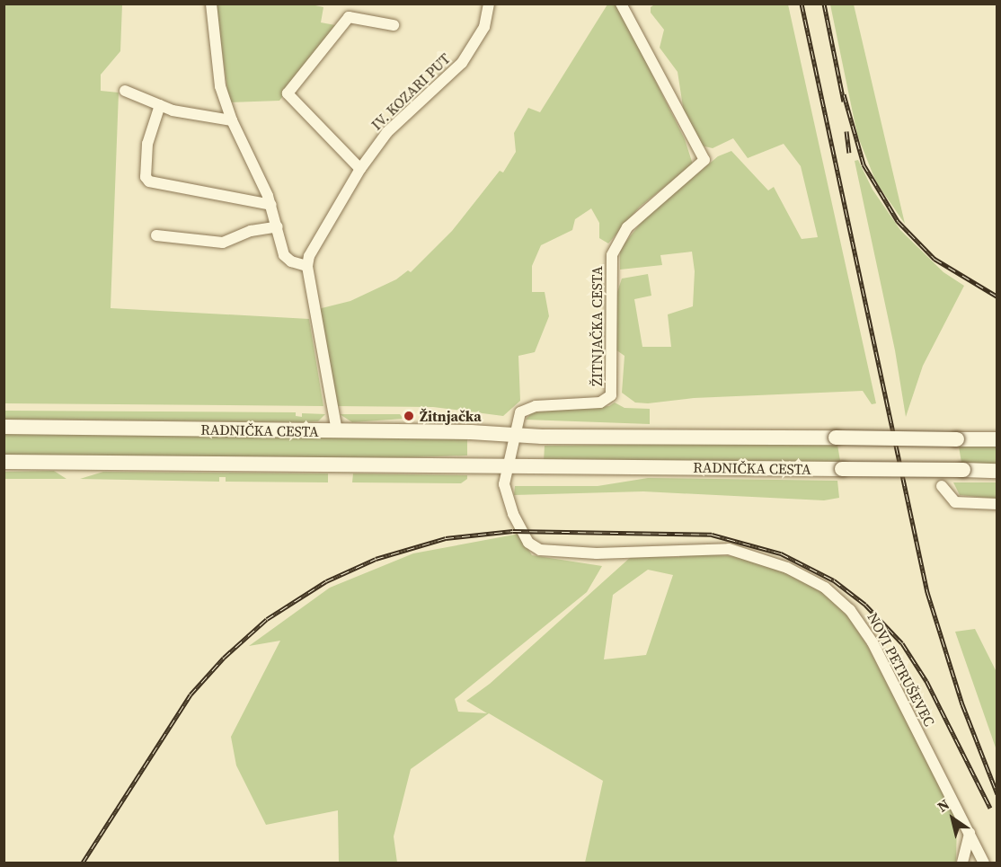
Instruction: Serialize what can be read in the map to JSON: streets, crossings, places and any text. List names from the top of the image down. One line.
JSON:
{"streets":{"main road":["RADNIČKA CESTA"],"street":["IV. KOZARI PUT","ŽITNJAČKA CESTA","NOVI PETRUŠEVEC"]},"crossings":[["ŽITNJAČKA CESTA","RADNIČKA CESTA"],["RADNIČKA CESTA","NOVI PETRUŠEVEC"]],"places":["Žitnjačka"],"north":"top left"}
